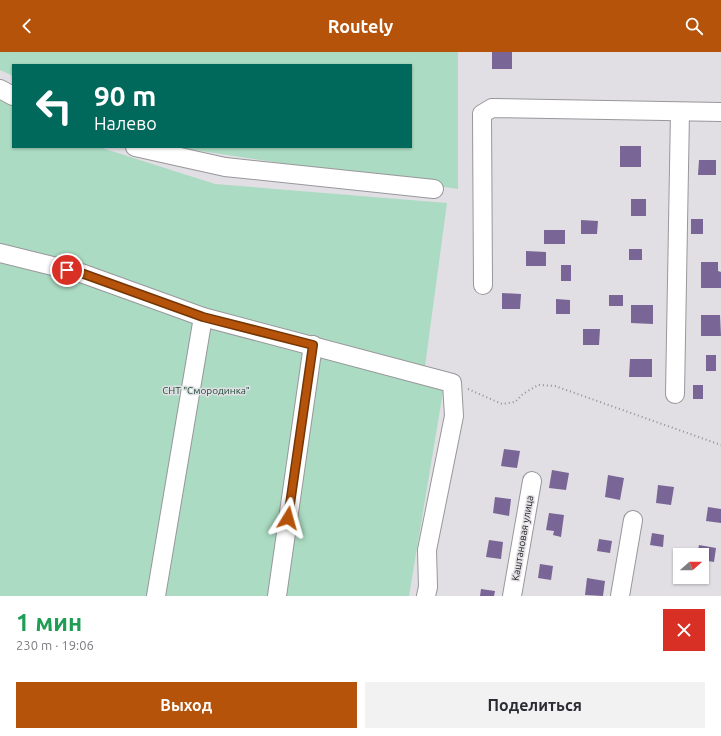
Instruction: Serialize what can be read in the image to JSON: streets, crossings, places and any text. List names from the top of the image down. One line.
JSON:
{"streets":{"street":["Каштановая улица"]},"parks":["СНТ \"Смородинка\""],"north":"right","page":{"header":"Routely","turn":["90 m","Налево"],"heading":["1 мин","230 m · 19:06"],"buttons":["Выход","Поделиться"]}}
